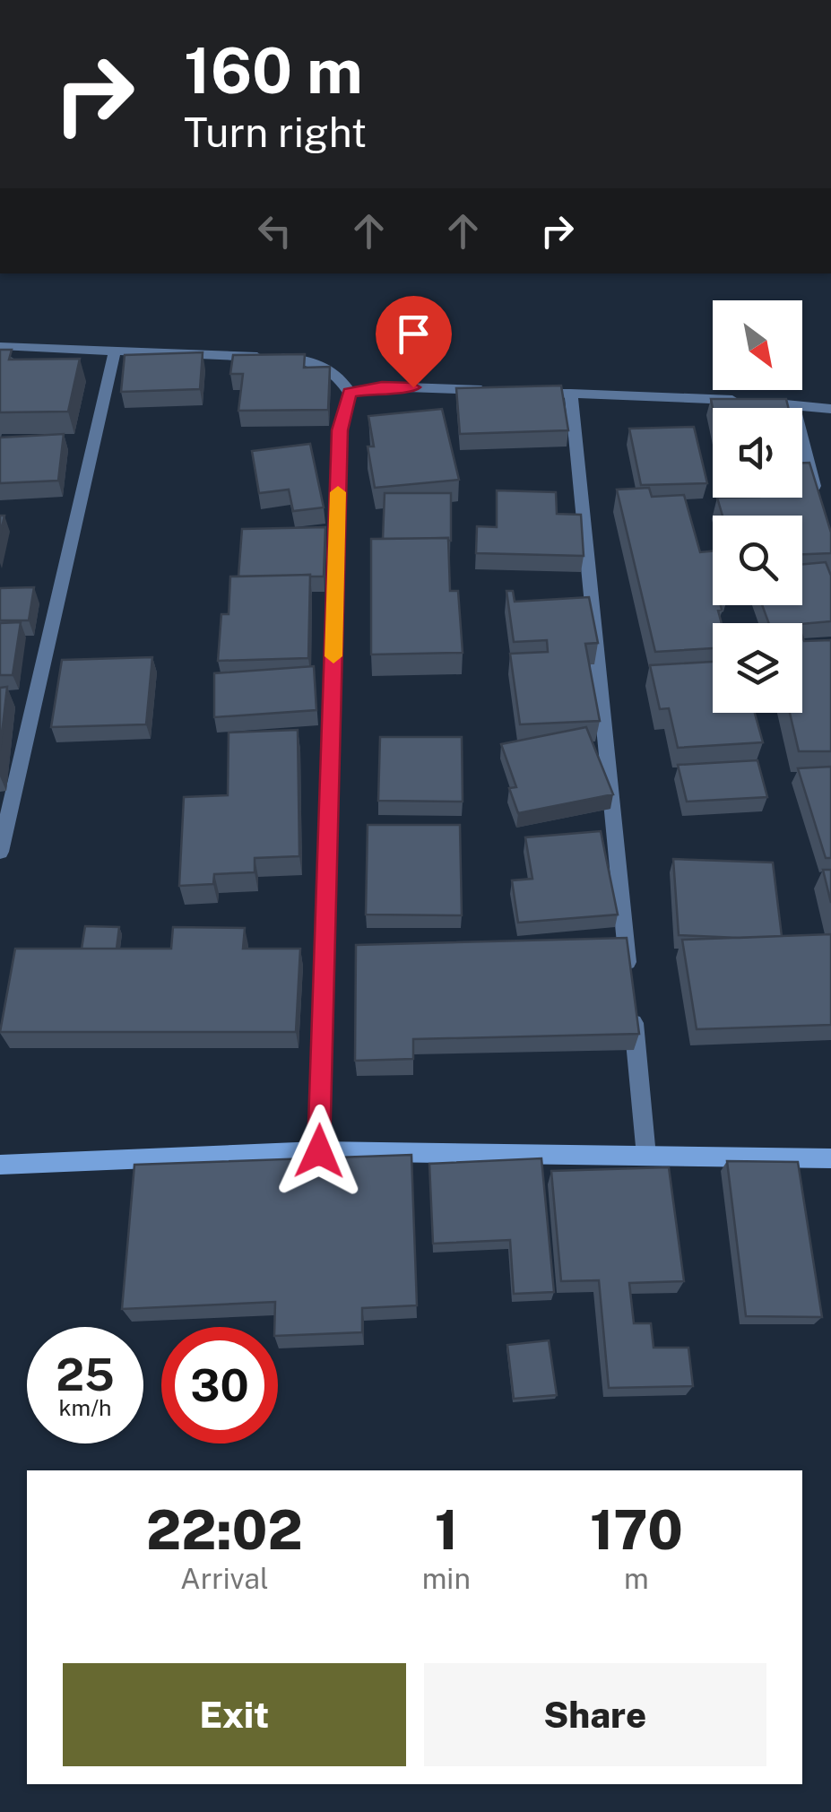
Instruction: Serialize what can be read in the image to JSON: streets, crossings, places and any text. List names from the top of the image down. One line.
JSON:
{"north":"bottom right","page":{"turn":["160 m","Turn right"],"speed":"25 km/h","limit":"30","eta":["22:02","Arrival","1","min","170","m"],"buttons":["Exit","Share"]}}
